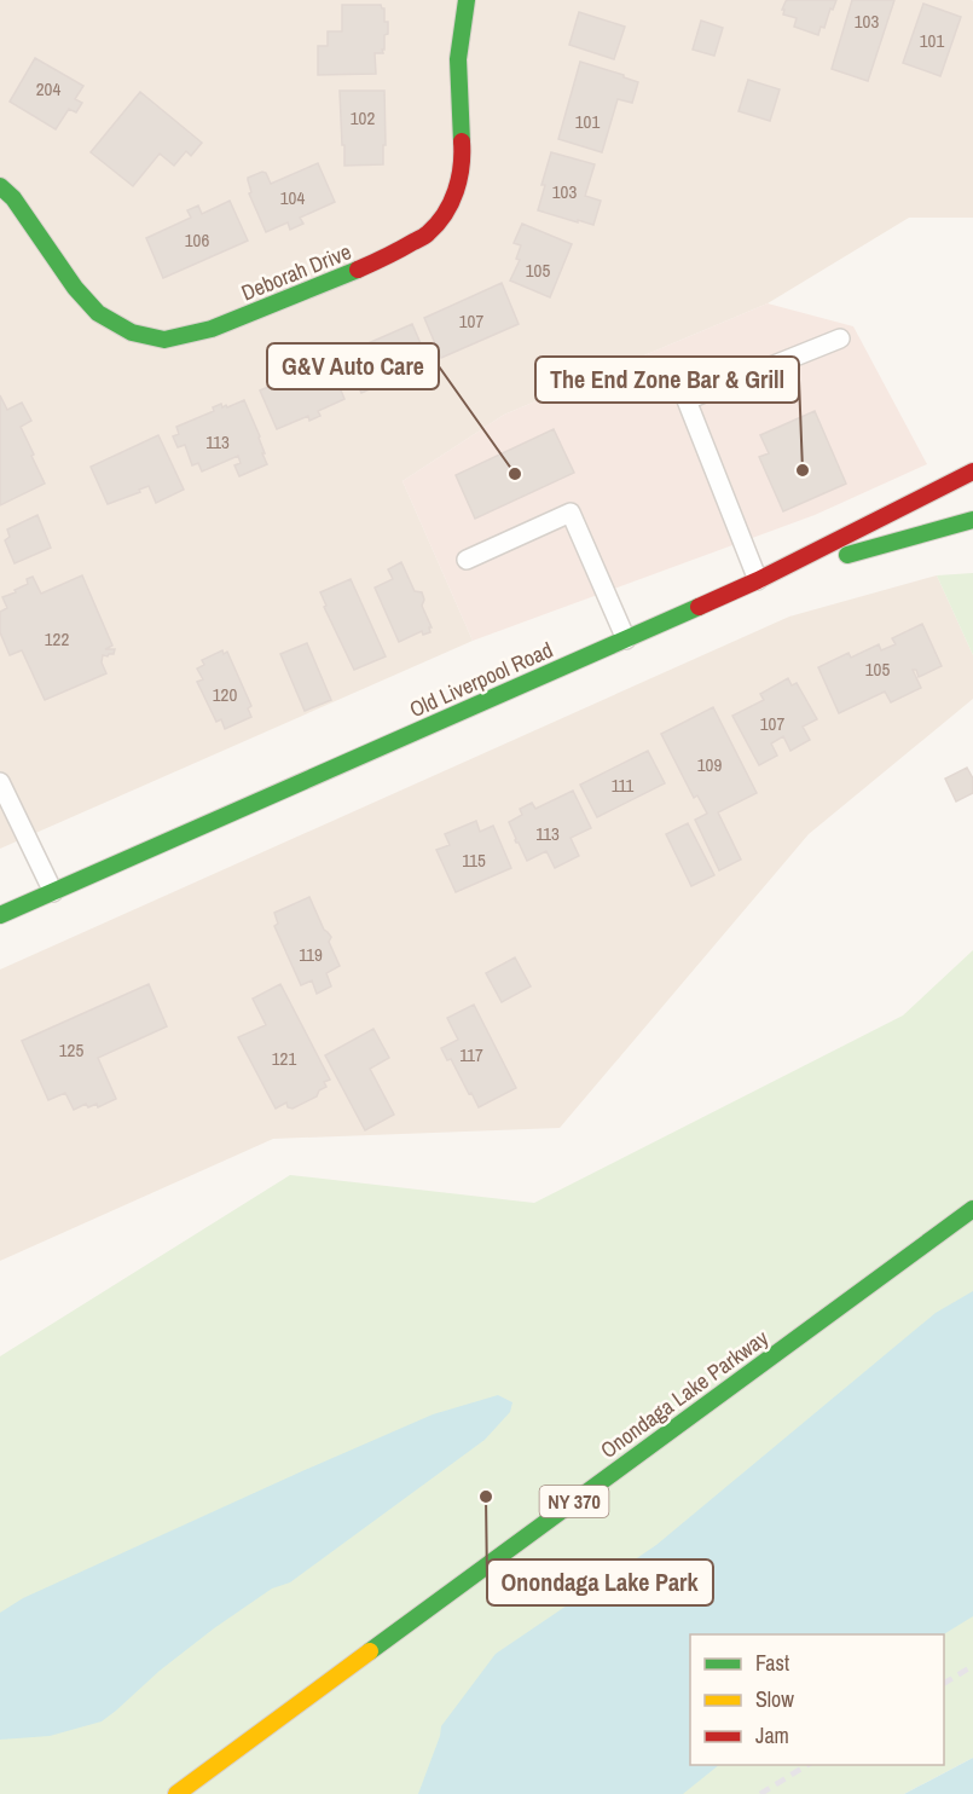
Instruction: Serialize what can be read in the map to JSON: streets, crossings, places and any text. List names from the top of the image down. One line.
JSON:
{"streets":{"main road":["Deborah Drive","Old Liverpool Road","Onondaga Lake Parkway","NY 370"]},"places":["The End Zone Bar & Grill","G&V Auto Care","Onondaga Lake Park"],"house_numbers":["103","101","204","102","101","103","104","106","105","107","113","122","105","120","107","109","111","113","115","119","125","117","121"],"legend":["Fast","Slow","Jam"]}
